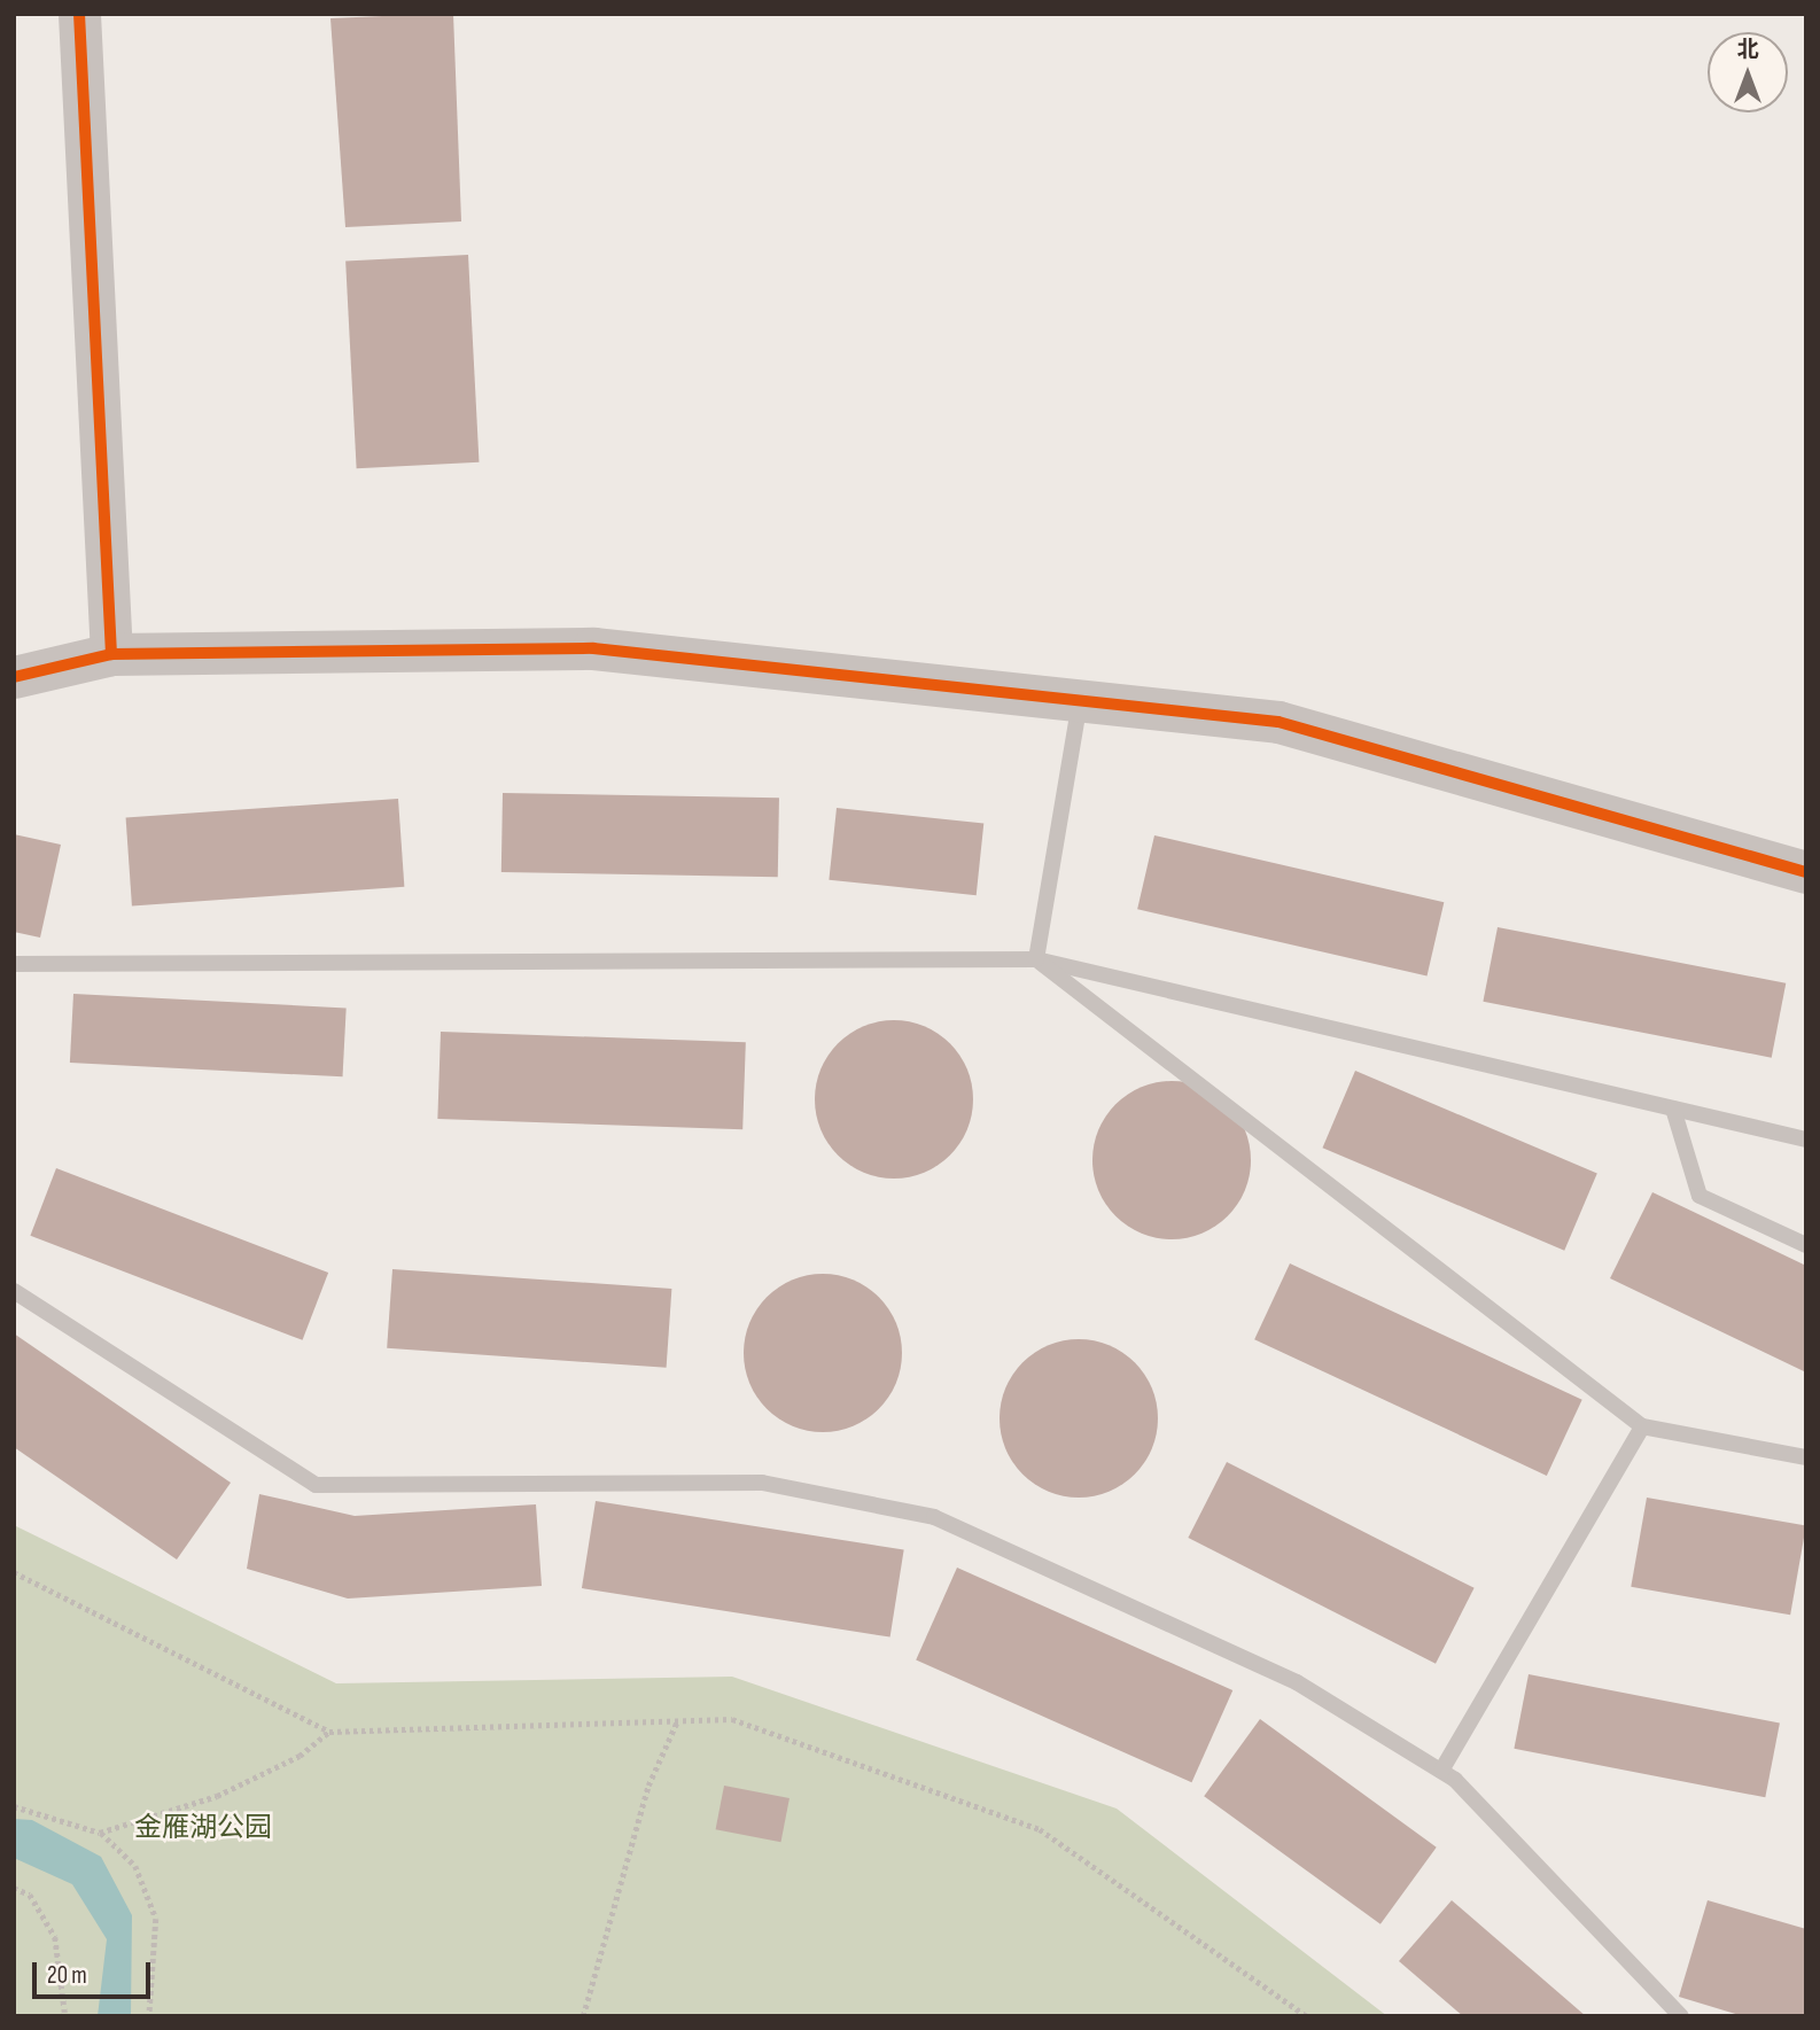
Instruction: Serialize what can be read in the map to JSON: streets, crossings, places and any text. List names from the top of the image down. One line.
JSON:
{"parks":["金雁湖公园"],"scale_bar":"20 m","north":"top"}
